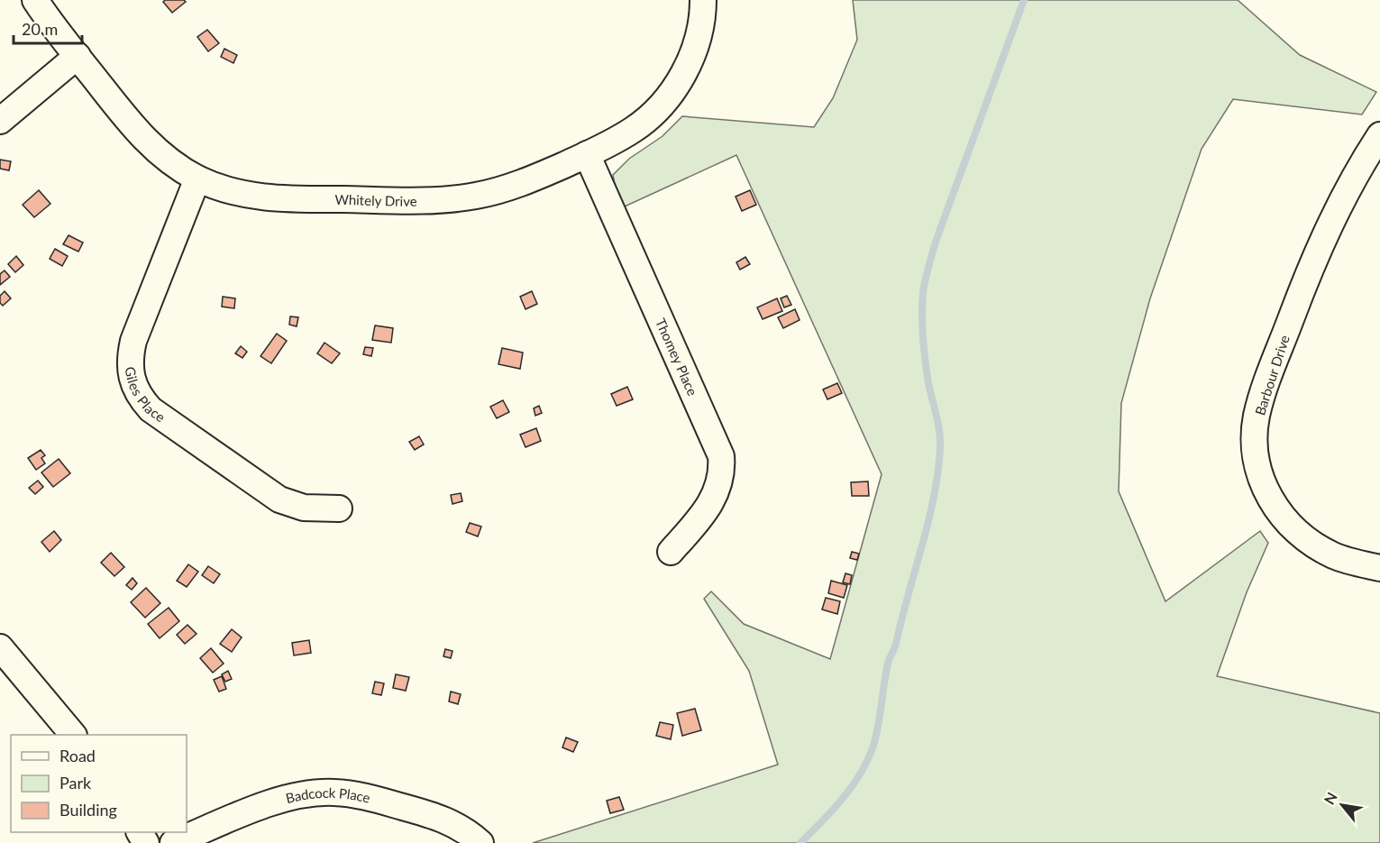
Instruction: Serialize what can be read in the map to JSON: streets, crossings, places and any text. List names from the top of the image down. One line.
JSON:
{"streets":{"street":["Whitely Drive","Thomey Place","Barbour Drive","Giles Place","Badcock Place"]},"crossings":[["Whitely Drive","Thomey Place"],["Whitely Drive","Giles Place"]],"legend":["Road","Park","Building"],"scale_bar":"20 m","north":"top left"}
